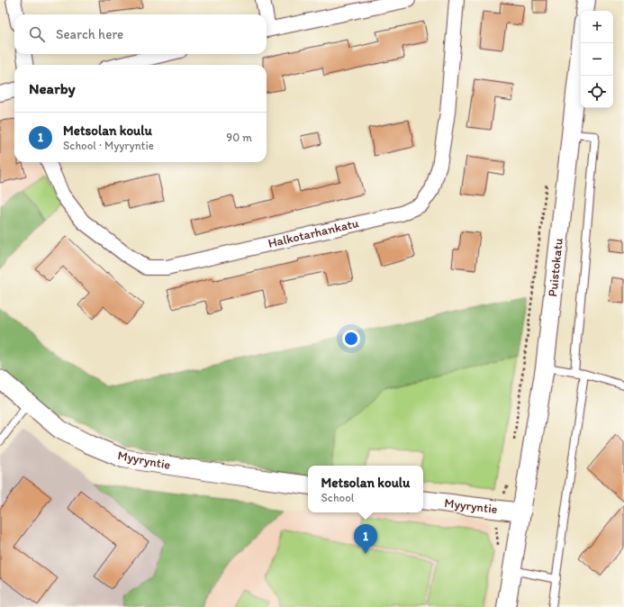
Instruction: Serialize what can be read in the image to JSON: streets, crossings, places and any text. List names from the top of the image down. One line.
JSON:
{"streets":{"street":["Halkotarhankatu","Puistokatu","Myyryntie"]},"crossings":[["Puistokatu","Myyryntie"]],"page":{"map_buttons":["+","−"],"search":"Search here","heading":"Nearby","list":[{"mark":"1","name":"Metsolan koulu","note":"School · Myyryntie","value":"90 m"}],"popup":["Metsolan koulu","School"],"pins":"1"}}
